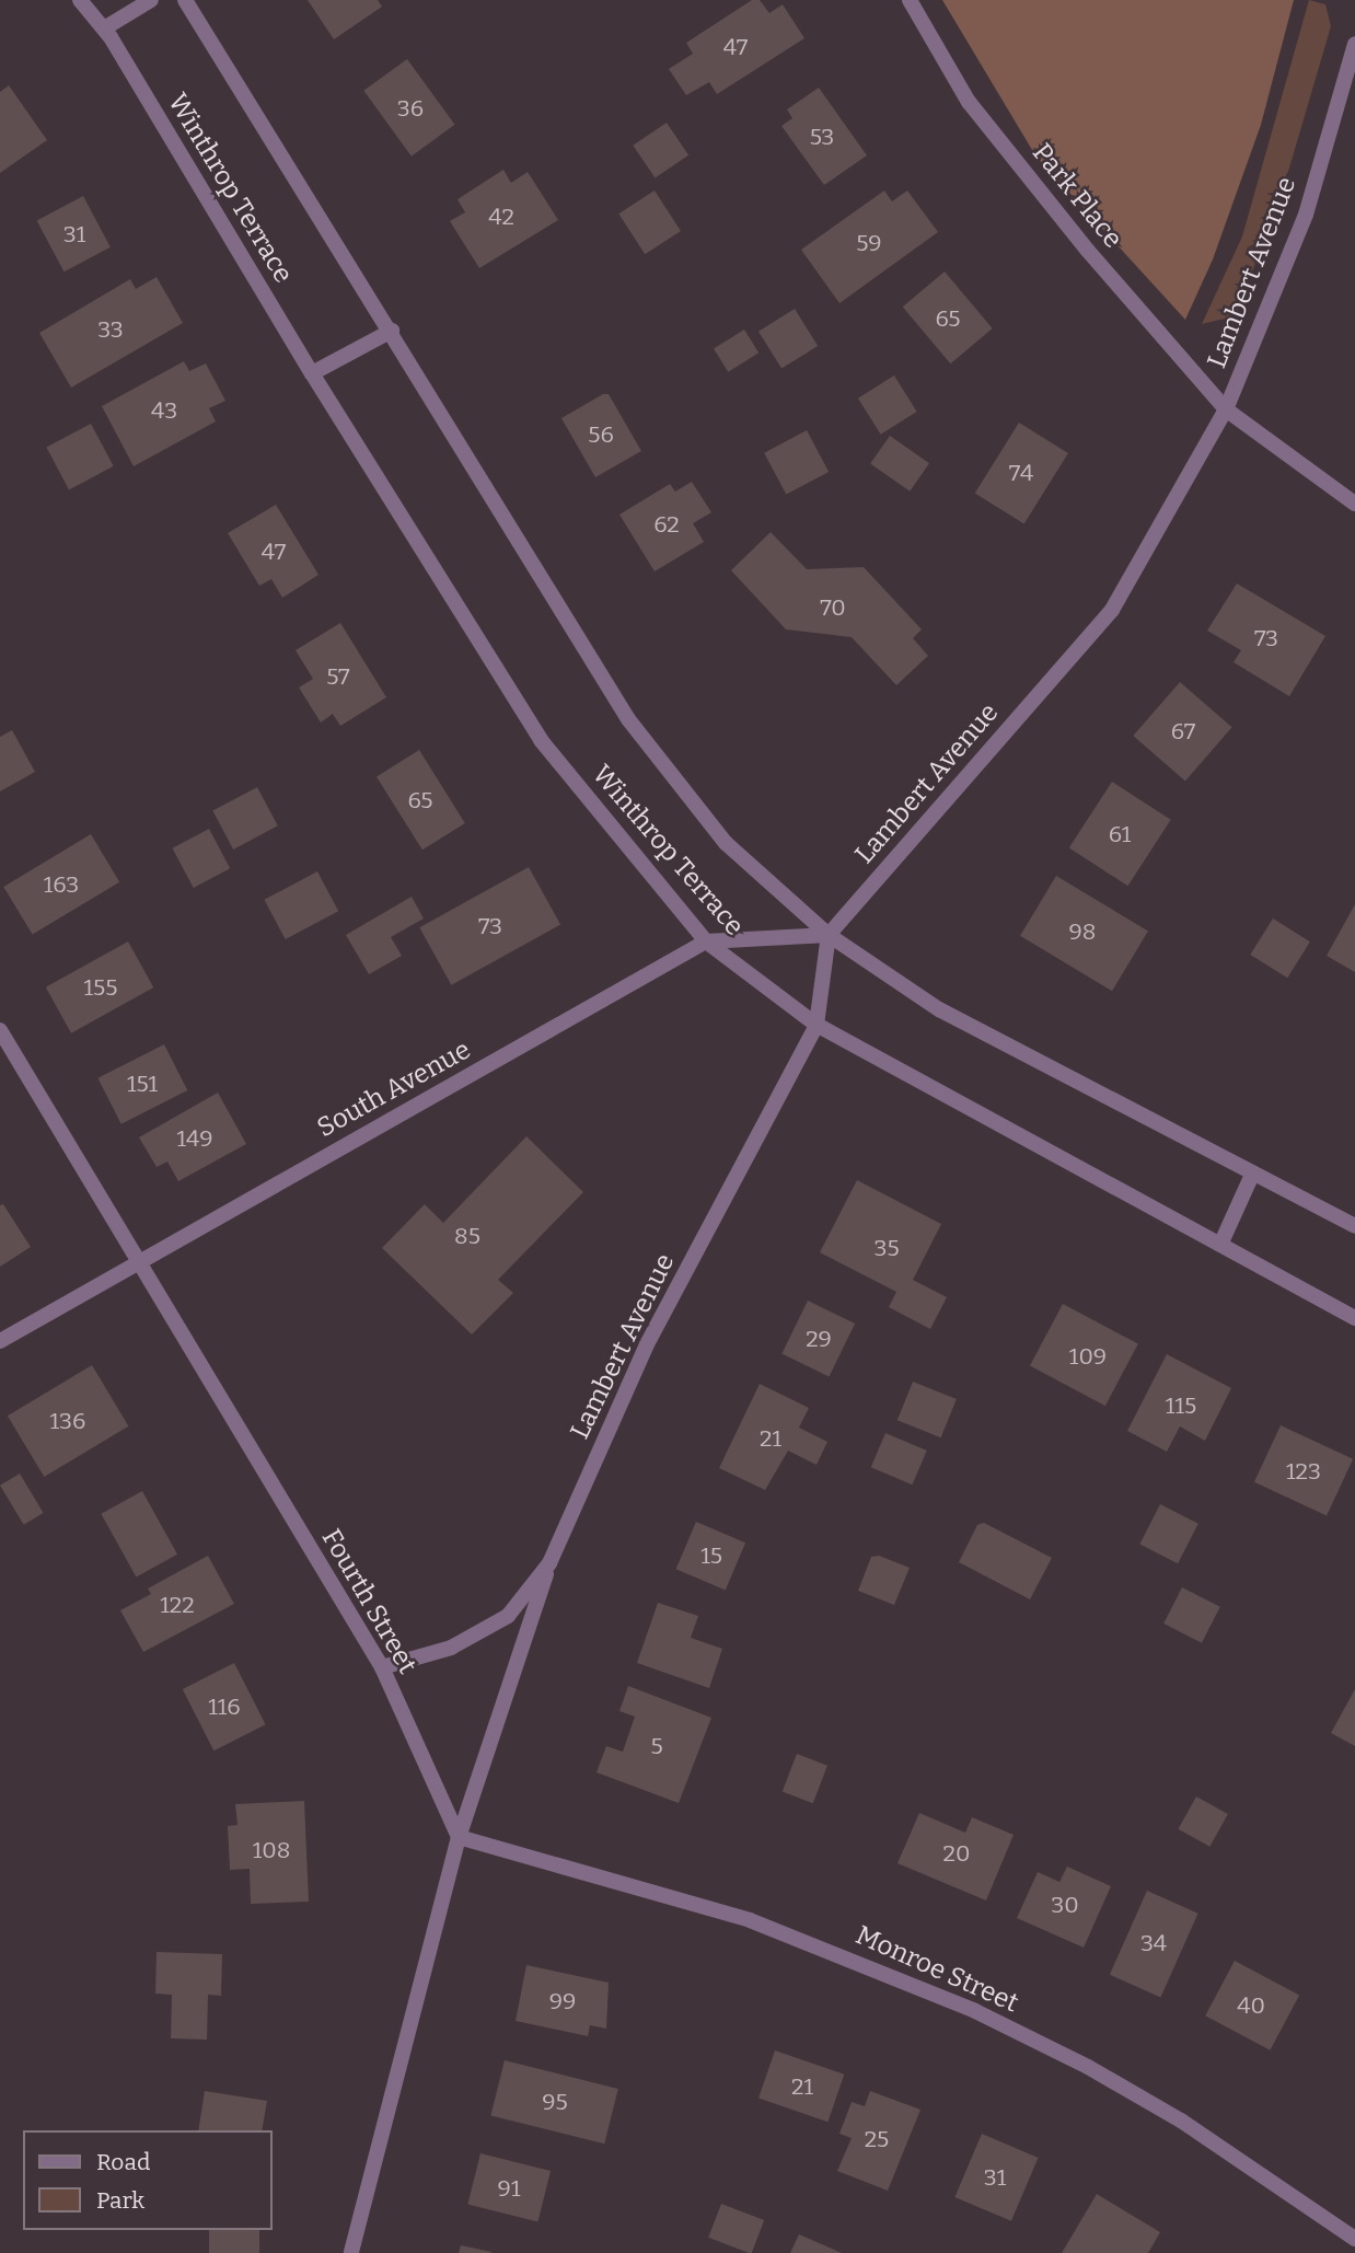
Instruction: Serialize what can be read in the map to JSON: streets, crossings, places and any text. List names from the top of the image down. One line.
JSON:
{"streets":{"street":["Winthrop Terrace","Park Place","Lambert Avenue","South Avenue","Fourth Street","Monroe Street"]},"crossings":[["Winthrop Terrace","Lambert Avenue"],["Winthrop Terrace","South Avenue"],["Park Place","Lambert Avenue"],["Lambert Avenue","South Avenue"],["Lambert Avenue","Fourth Street"],["Lambert Avenue","Monroe Street"],["South Avenue","Fourth Street"],["Fourth Street","Monroe Street"]],"house_numbers":["47","36","53","42","31","59","65","33","43","56","74","62","47","70","73","57","67","65","61","163","73","98","155","151","149","85","35","29","109","115","136","21","123","15","122","116","5","108","20","30","34","99","40","21","95","25","31","91"],"legend":["Road","Park"]}
